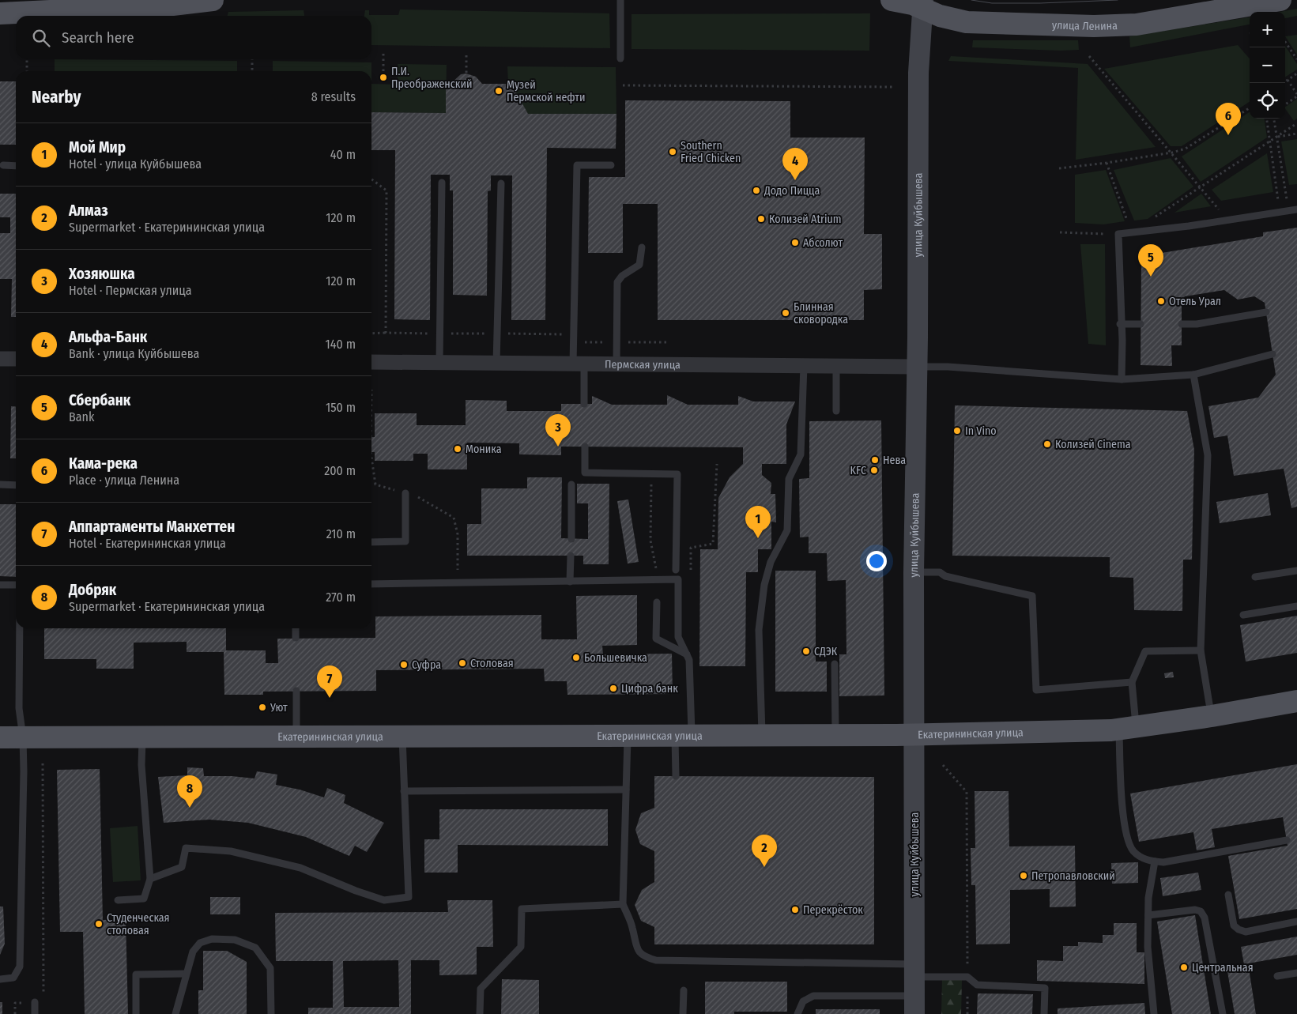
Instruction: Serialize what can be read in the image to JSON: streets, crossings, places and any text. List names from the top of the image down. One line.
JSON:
{"streets":{"main road":["улица Ленина","улица Куйбышева","Екатерининская улица"],"street":["Пермская улица"]},"crossings":[["улица Ленина","улица Куйбышева"],["улица Куйбышева","Пермская улица"],["улица Куйбышева","Екатерининская улица"]],"places":["П.И. Преображенский","Музей Пермской нефти","Southern Fried Chicken","Додо Пицца","Колизей Atrium","Абсолют","Отель Урал","Блинная сковородка","In Vino","Колизей Cinema","Моника","Нева","KFC","СДЭК","Большевичка","Стoловая","Суфра","Цифра банк","Уют","Петропавловский","Перекрёсток","Студенческая столовая","Центральная"],"page":{"map_buttons":["+","−"],"search":"Search here","heading":["Nearby","8 results"],"pins":["6","4","5","3","1","7","8","2"],"list":[{"mark":"1","name":"Мой Мир","note":"Hotel · улица Куйбышева","value":"40 m"},{"mark":"2","name":"Алмаз","note":"Supermarket · Екатерининская улица","value":"120 m"},{"mark":"3","name":"Хозяюшка","note":"Hotel · Пермская улица","value":"120 m"},{"mark":"4","name":"Альфа-Банк","note":"Bank · улица Куйбышева","value":"140 m"},{"mark":"5","name":"Сбербанк","note":"Bank","value":"150 m"},{"mark":"6","name":"Кама-река","note":"Place · улица Ленина","value":"200 m"},{"mark":"7","name":"Аппартаменты Манхеттен","note":"Hotel · Екатерининская улица","value":"210 m"},{"mark":"8","name":"Добряк","note":"Supermarket · Екатерининская улица","value":"270 m"}]}}
